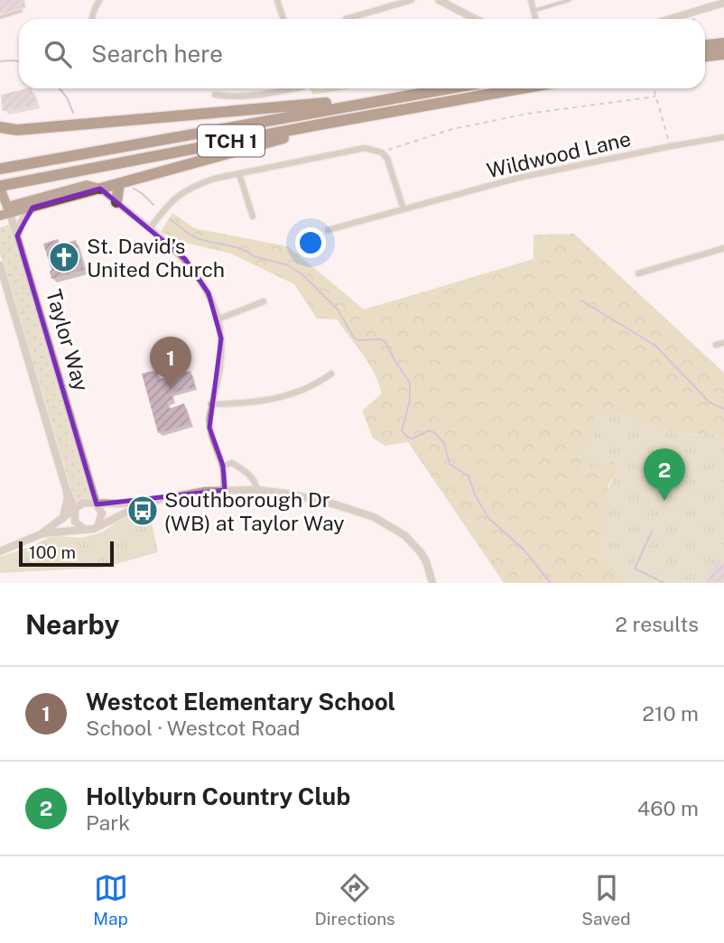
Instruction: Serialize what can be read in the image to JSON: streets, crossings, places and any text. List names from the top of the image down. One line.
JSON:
{"streets":{"highway":["TCH 1","Taylor Way"],"street":["Wildwood Lane"]},"crossings":[["TCH 1","Taylor Way"]],"places":{"church":["St. David’s United Church"],"bus stop":["Southborough Dr (WB) at Taylor Way"]},"scale_bar":"100 m","page":{"search":"Search here","pins":["1","2"],"scale":"100 m","heading":["Nearby","2 results"],"list":[{"mark":"1","name":"Westcot Elementary School","note":"School · Westcot Road","value":"210 m"},{"mark":"2","name":"Hollyburn Country Club","note":"Park","value":"460 m"}],"nav":["Map","Directions","Saved"]}}
